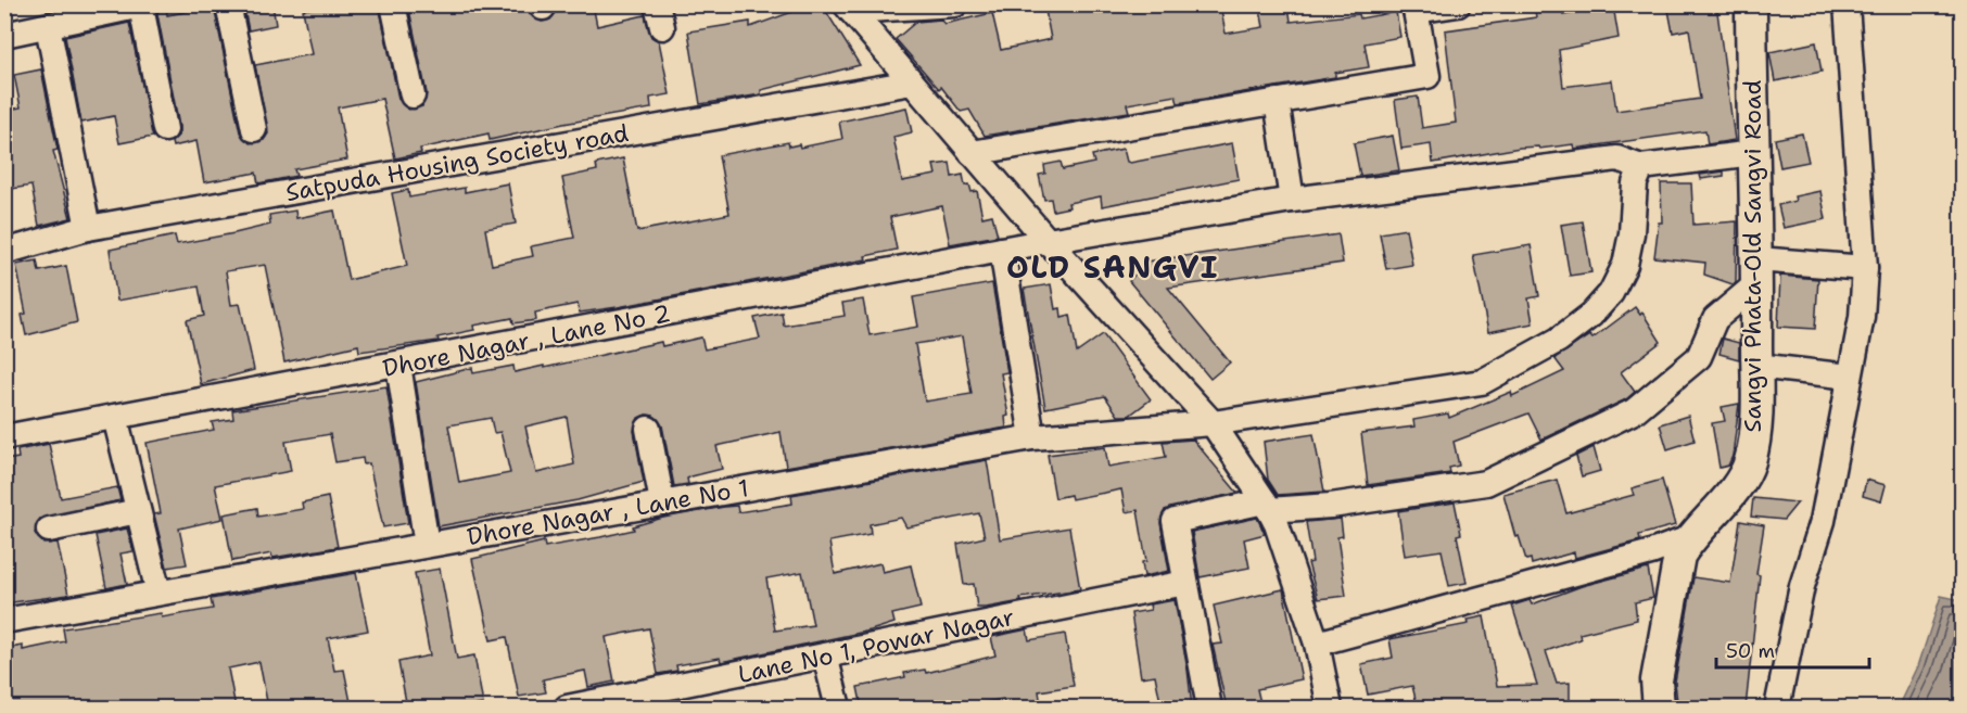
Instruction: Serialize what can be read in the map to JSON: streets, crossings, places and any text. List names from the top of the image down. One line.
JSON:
{"streets":{"main road":["Sangvi Phata-Old Sangvi Road"],"street":["Satpuda Housing Society road","Dhore Nagar , Lane No 2","Dhore Nagar , Lane No 1","Lane No 1, Powar Nagar"]},"crossings":[["Dhore Nagar , Lane No 2","Dhore Nagar , Lane No 1"]],"districts":["OLD SANGVI"],"scale_bar":"50 m"}
